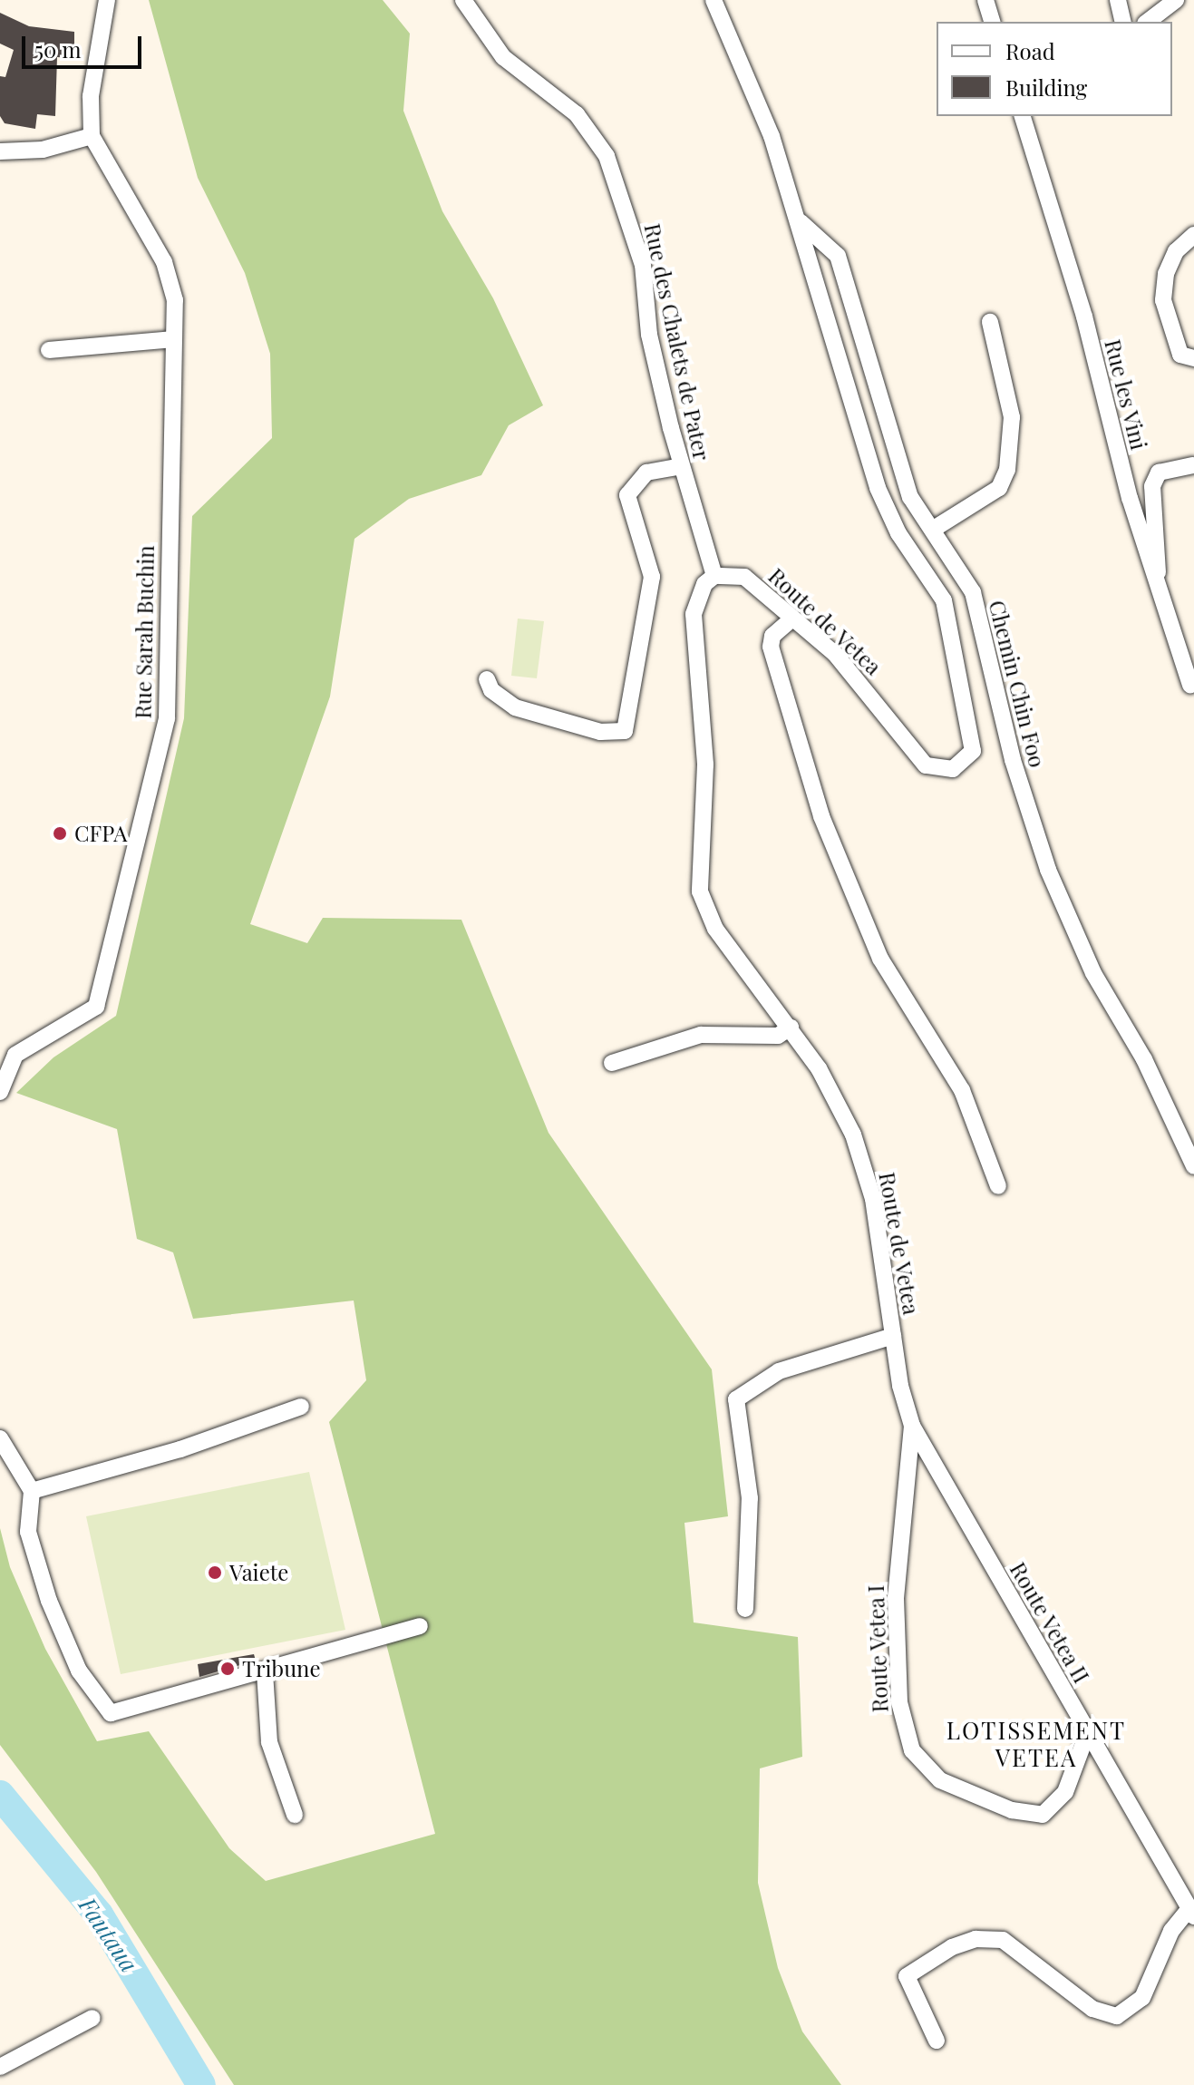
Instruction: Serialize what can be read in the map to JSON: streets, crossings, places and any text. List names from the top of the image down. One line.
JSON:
{"streets":{"street":["Rue des Chalets de Pater","Rue les Vini","Route de Vetea","Rue Sarah Buchin","Chemin Chin Foo","Route Vetea II","Route Vetea I"]},"crossings":[["Rue des Chalets de Pater","Route de Vetea"],["Route de Vetea","Chemin Chin Foo"],["Route de Vetea","Route Vetea II"],["Route de Vetea","Route Vetea I"],["Route Vetea II","Route Vetea I"]],"districts":["LOTISSEMENT VETEA"],"water":["Fautaua"],"places":["CFPA","Vaiete","Tribune"],"legend":["Road","Building"],"scale_bar":"50 m"}
